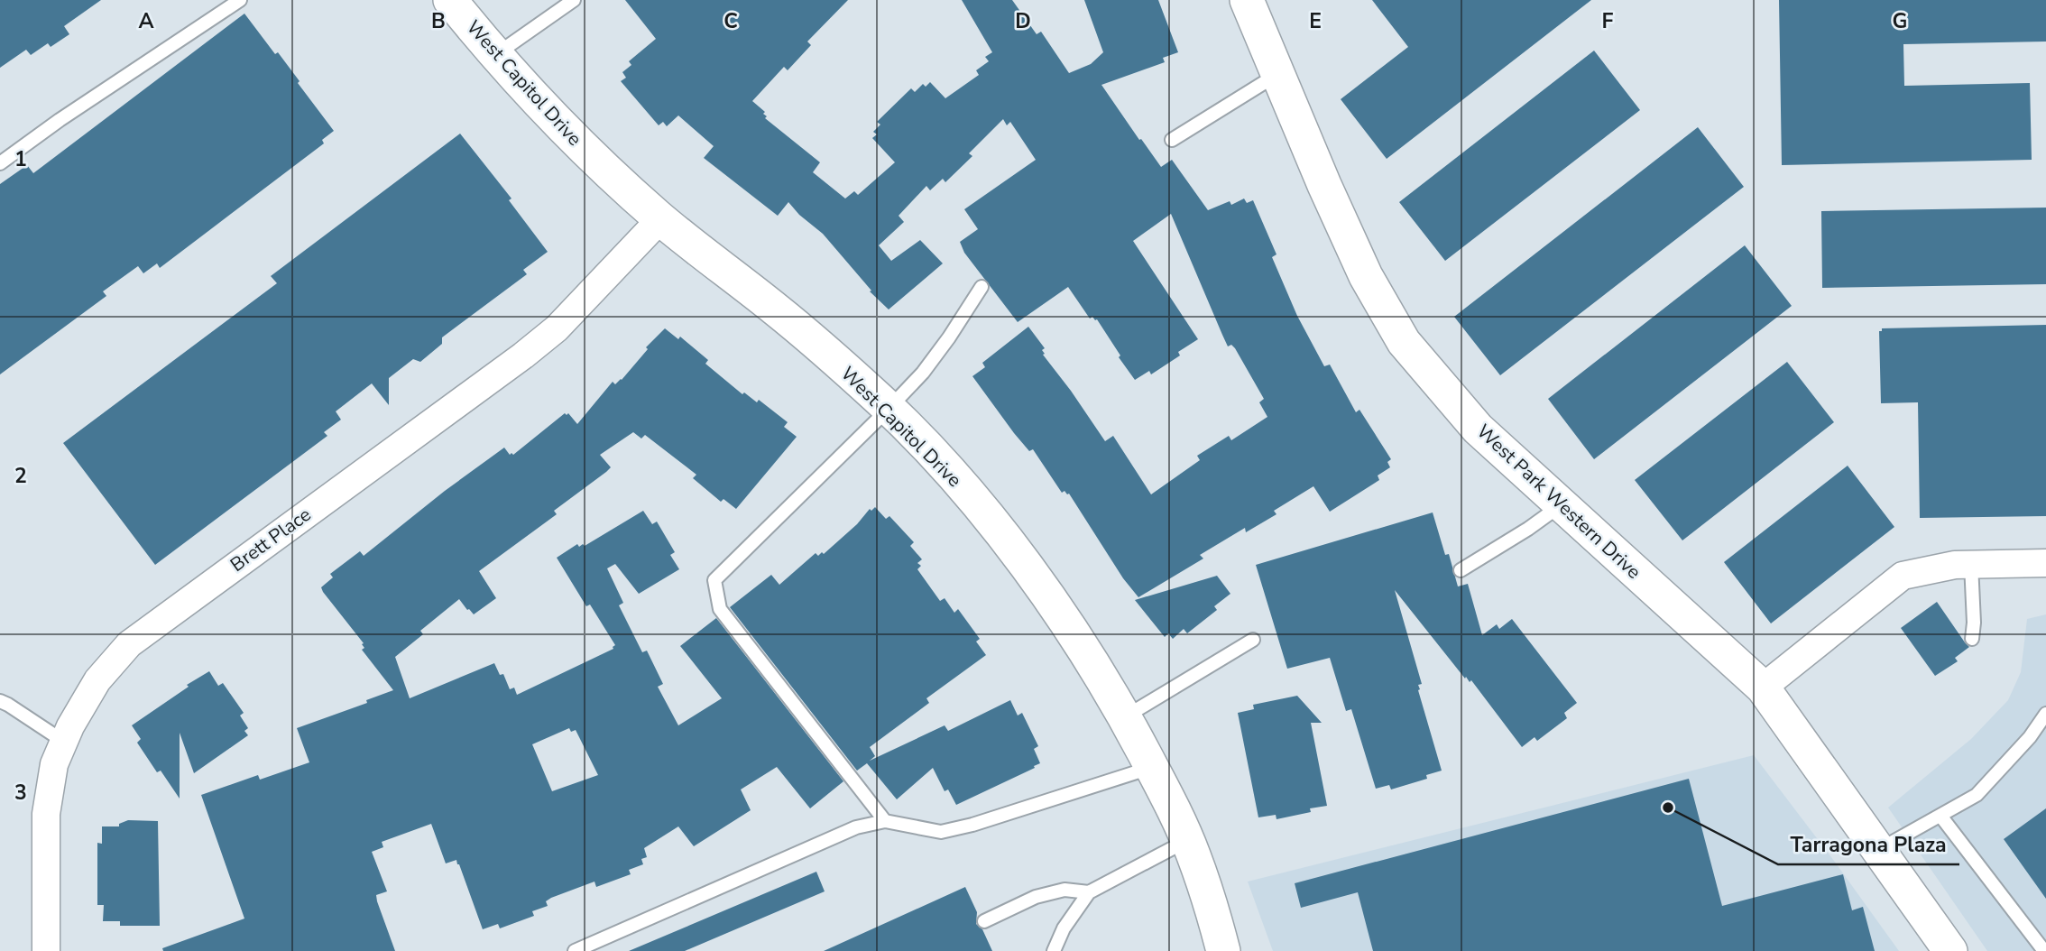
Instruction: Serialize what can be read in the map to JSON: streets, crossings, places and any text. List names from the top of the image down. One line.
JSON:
{"streets":{"street":["West Capitol Drive","West Park Western Drive","Brett Place"]},"crossings":[["West Capitol Drive","Brett Place"]],"places":["Tarragona Plaza"],"grid":{"columns":["A","B","C","D","E","F","G"],"rows":["1","2","3"]}}
